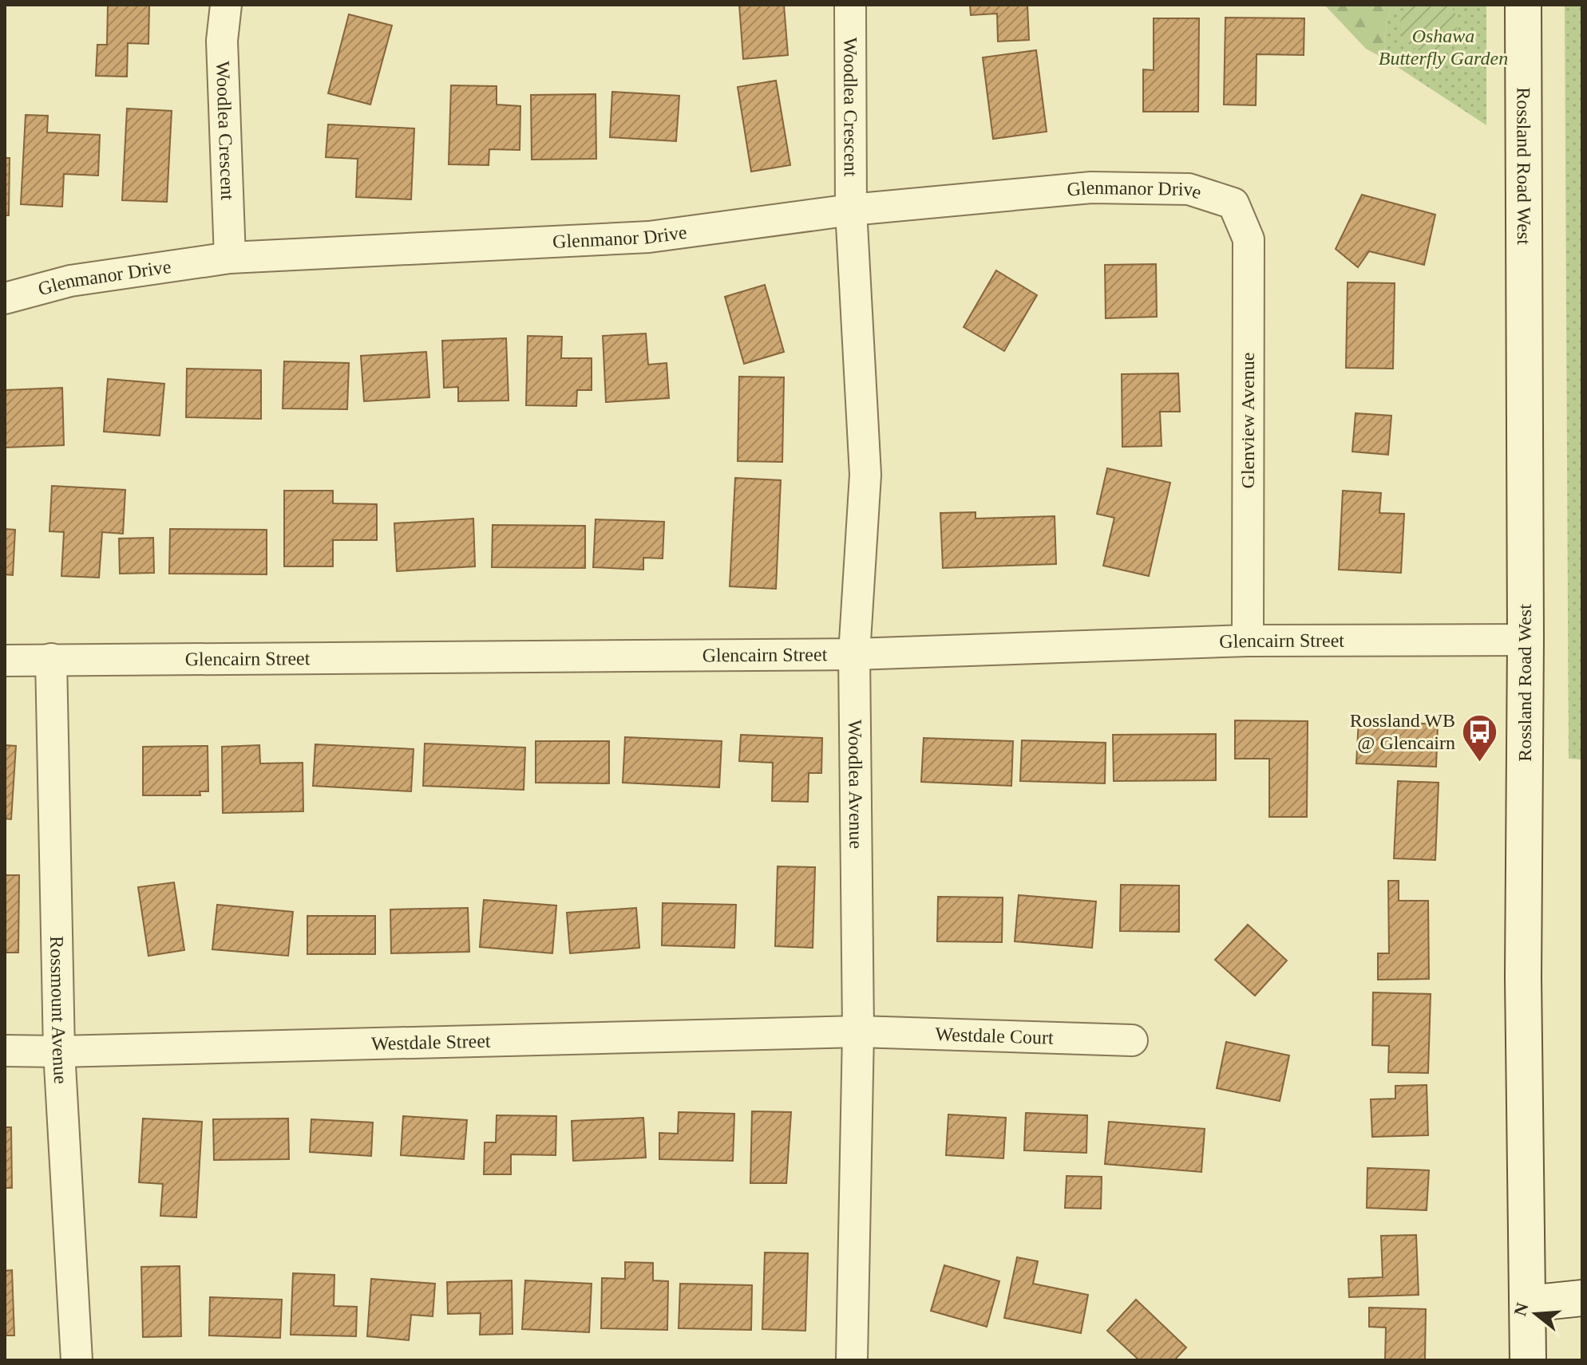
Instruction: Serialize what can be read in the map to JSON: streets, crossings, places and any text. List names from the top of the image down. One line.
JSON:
{"streets":{"main road":["Rossland Road West"],"street":["Woodlea Crescent","Glenmanor Drive","Glenview Avenue","Glencairn Street","Woodlea Avenue","Rossmount Avenue","Westdale Court","Westdale Street"]},"crossings":[["Woodlea Crescent","Glenmanor Drive"],["Woodlea Crescent","Woodlea Avenue"],["Rossland Road West","Glencairn Street"],["Glenmanor Drive","Glenview Avenue"],["Glenmanor Drive","Woodlea Avenue"],["Glenview Avenue","Glencairn Street"],["Glencairn Street","Woodlea Avenue"],["Glencairn Street","Rossmount Avenue"],["Woodlea Avenue","Westdale Court"],["Woodlea Avenue","Westdale Street"],["Rossmount Avenue","Westdale Street"],["Westdale Court","Westdale Street"]],"parks":["Oshawa Butterfly Garden"],"places":{"bus stop":["Rossland WB @ Glencairn"]},"north":"left"}
